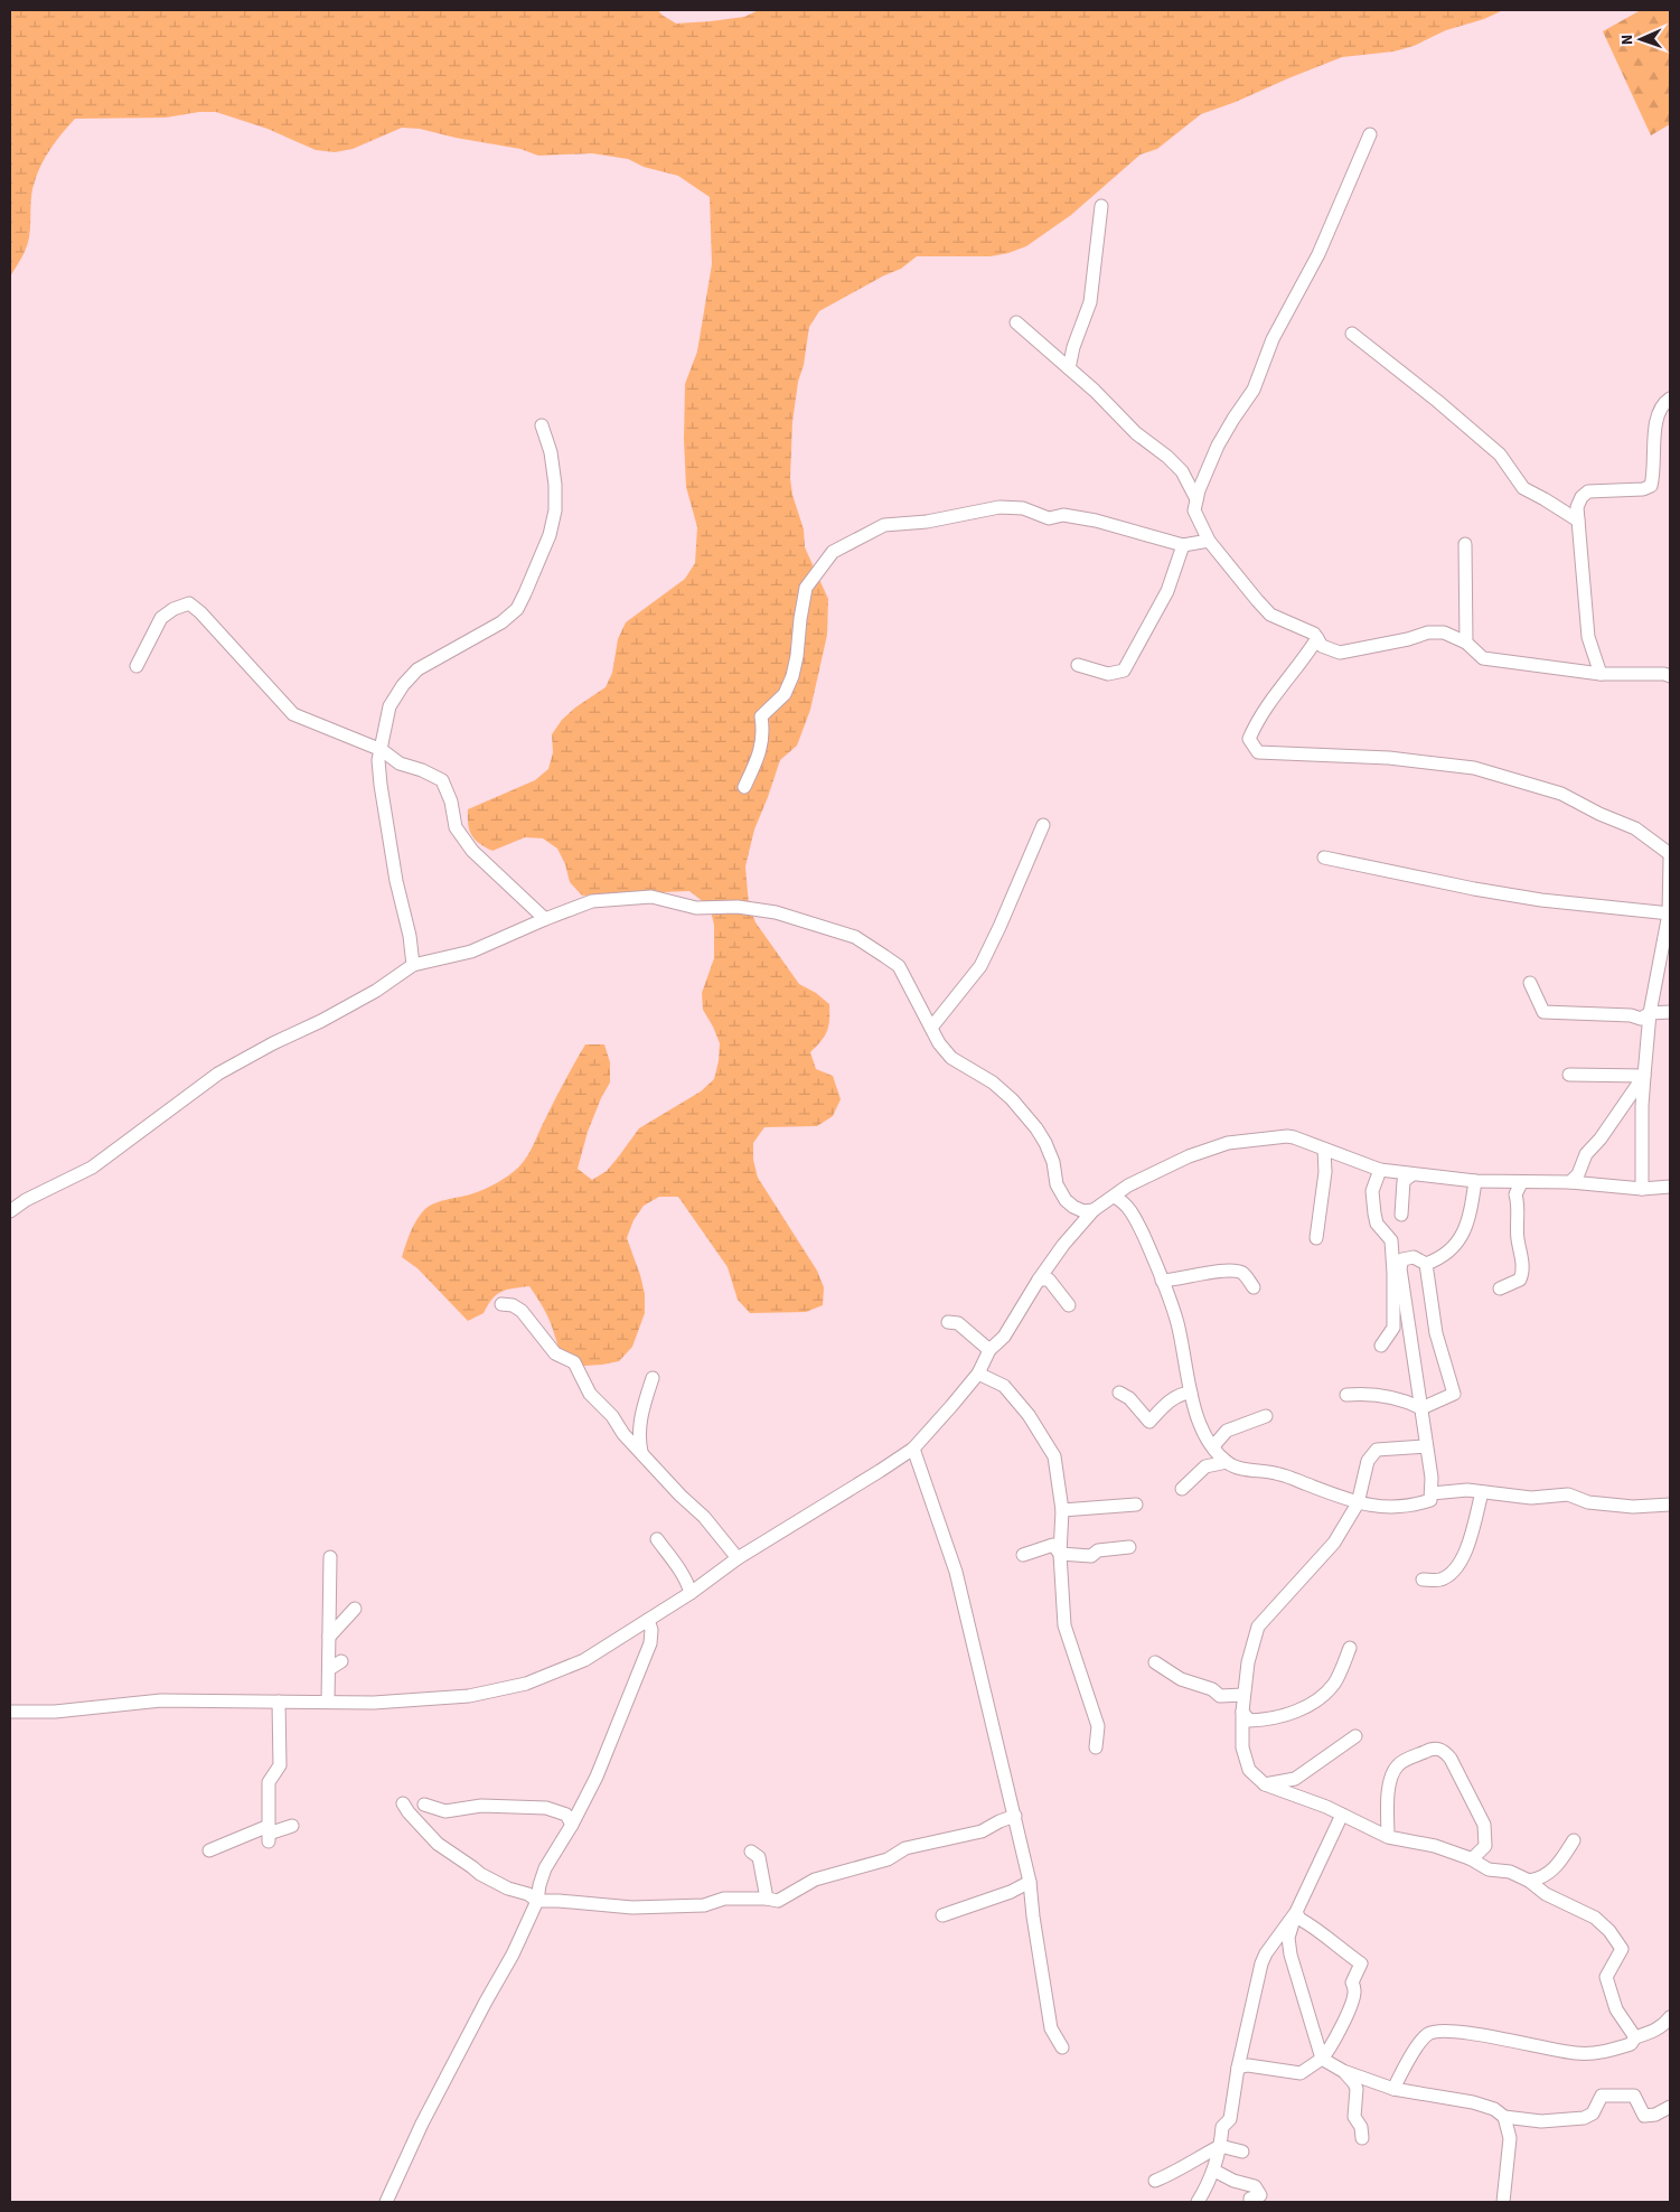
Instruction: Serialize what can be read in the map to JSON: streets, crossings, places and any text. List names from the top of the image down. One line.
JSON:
{"north":"left"}
